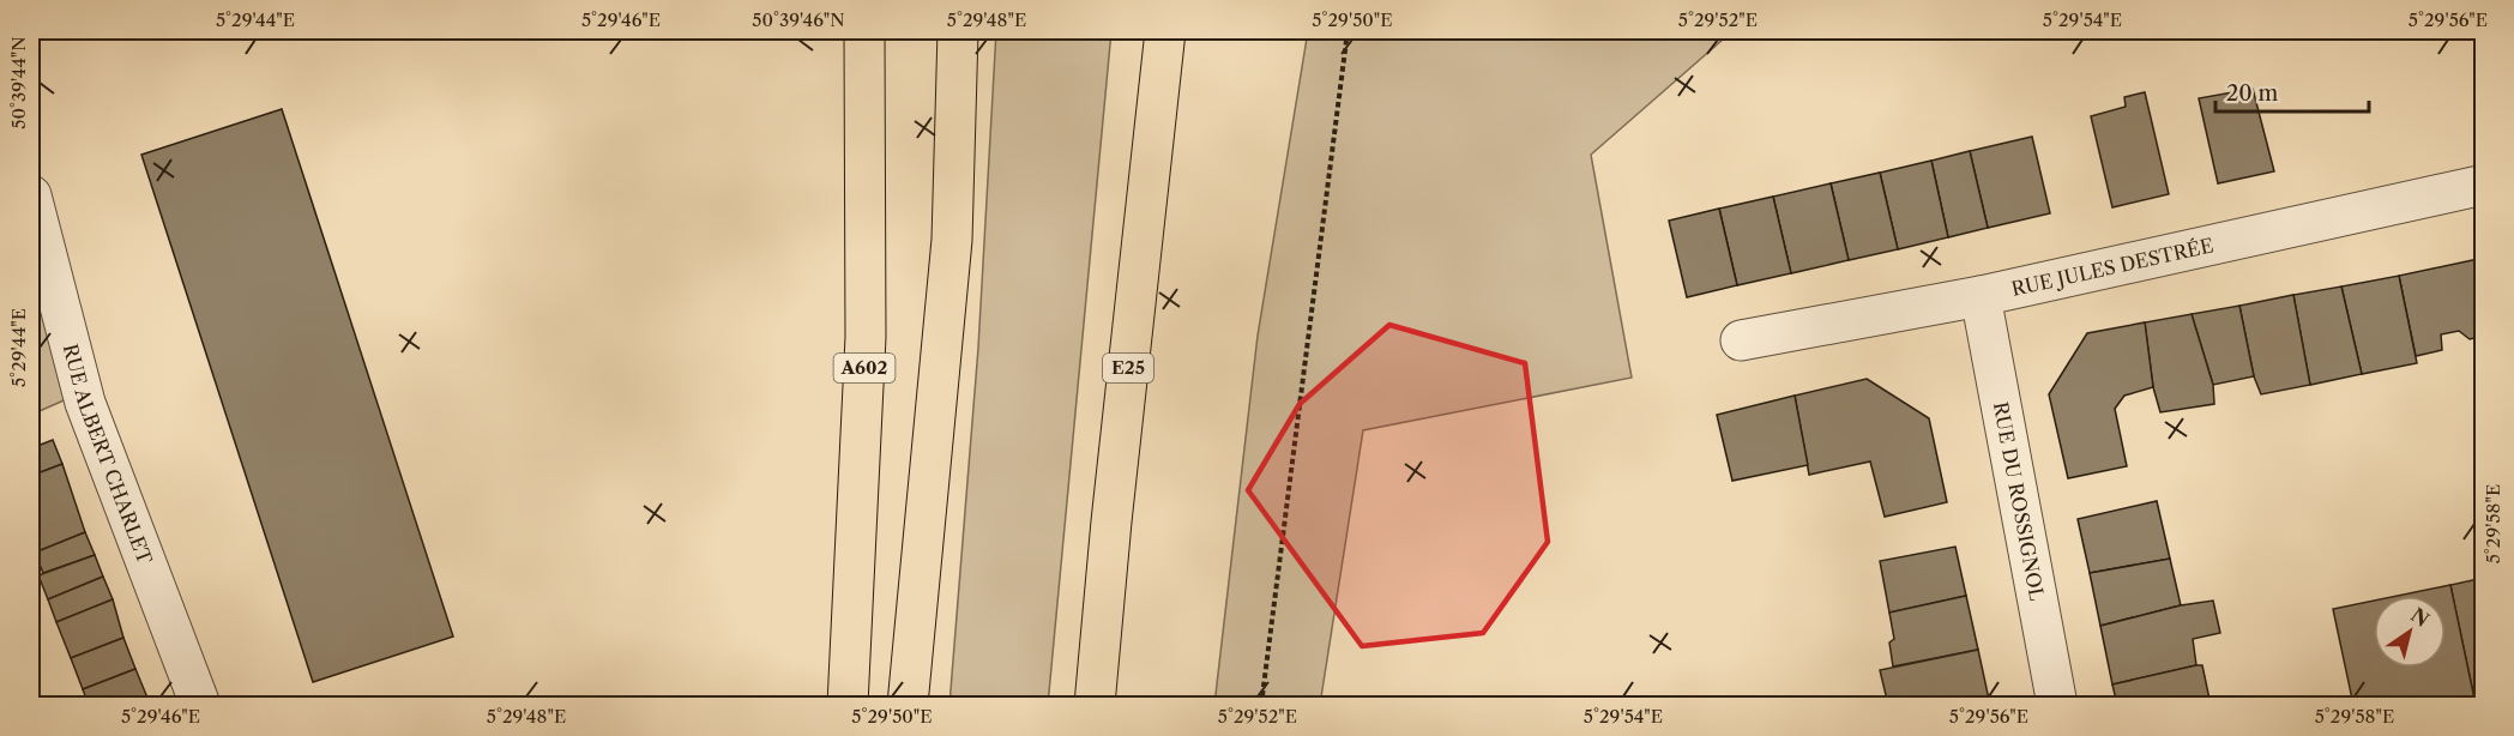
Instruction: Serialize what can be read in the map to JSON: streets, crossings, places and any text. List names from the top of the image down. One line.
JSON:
{"streets":{"highway":["A602","E25"],"street":["RUE JULES DESTRÉE","RUE ALBERT CHARLET","RUE DU ROSSIGNOL"]},"crossings":[["RUE JULES DESTRÉE","RUE DU ROSSIGNOL"]],"scale_bar":"20 m","north":"top right","coordinates":["5°29'44\"E","5°29'46\"E","50°39'46\"N","5°29'48\"E","5°29'50\"E","5°29'52\"E","5°29'54\"E","5°29'56\"E","50°39'44\"N","5°29'58\"E"]}
